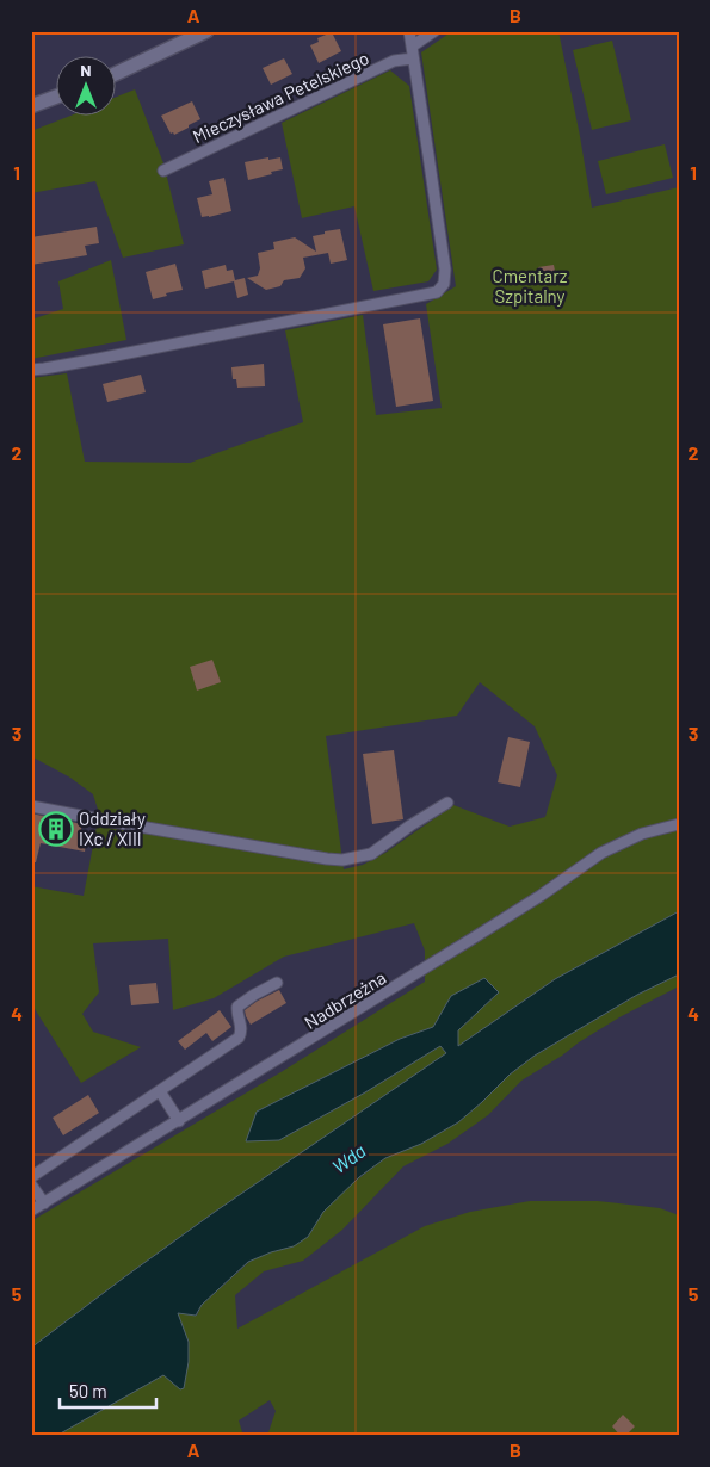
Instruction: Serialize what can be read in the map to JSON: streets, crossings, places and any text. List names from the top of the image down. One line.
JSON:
{"streets":{"street":["Mieczysława Petelskiego","Nadbrzeżna"]},"water":["Wda"],"parks":["Cmentarz Szpitalny"],"places":{"building":["Oddziały IXc / XIII"]},"scale_bar":"50 m","north":"top","grid":{"columns":["A","B"],"rows":["1","2","3","4","5"]}}
